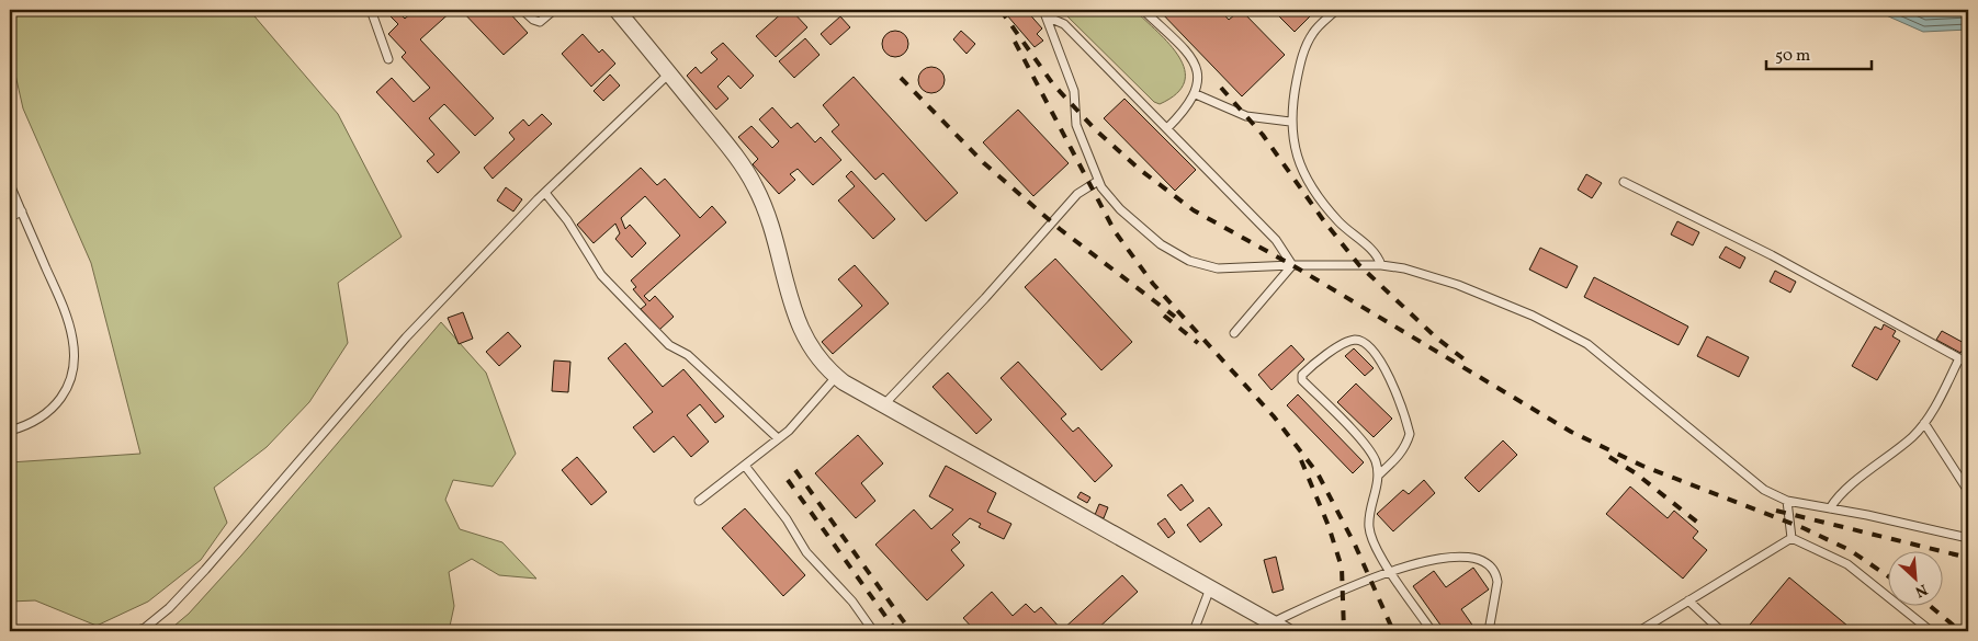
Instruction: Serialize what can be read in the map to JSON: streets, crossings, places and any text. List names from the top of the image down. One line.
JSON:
{"scale_bar":"50 m","north":"bottom right"}
